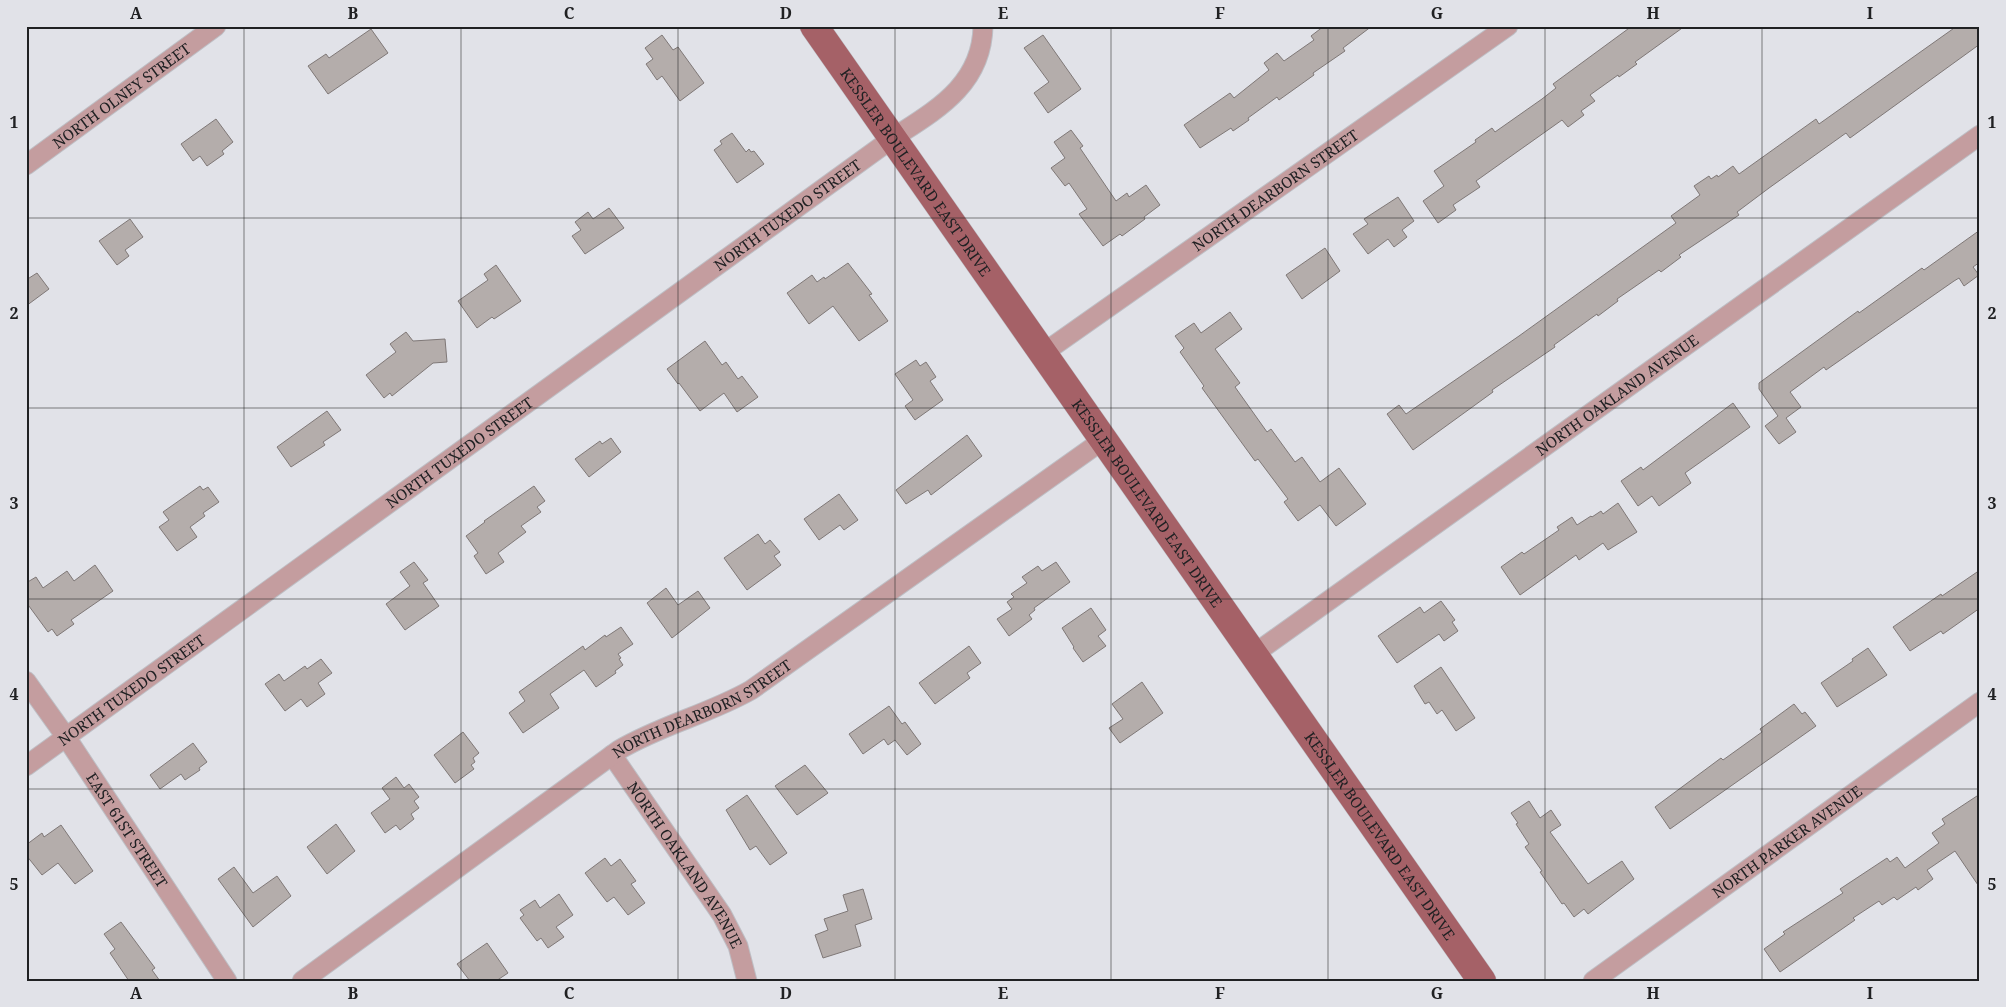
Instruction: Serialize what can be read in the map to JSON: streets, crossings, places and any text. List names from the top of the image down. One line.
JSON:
{"streets":{"main road":["KESSLER BOULEVARD EAST DRIVE"],"street":["NORTH OLNEY STREET","NORTH DEARBORN STREET","NORTH TUXEDO STREET","NORTH OAKLAND AVENUE","EAST 61ST STREET","NORTH PARKER AVENUE"]},"crossings":[["KESSLER BOULEVARD EAST DRIVE","NORTH DEARBORN STREET"],["KESSLER BOULEVARD EAST DRIVE","NORTH TUXEDO STREET"],["KESSLER BOULEVARD EAST DRIVE","NORTH OAKLAND AVENUE"],["NORTH DEARBORN STREET","NORTH OAKLAND AVENUE"],["NORTH TUXEDO STREET","EAST 61ST STREET"]],"grid":{"columns":["A","B","C","D","E","F","G","H","I"],"rows":["1","2","3","4","5"]}}
